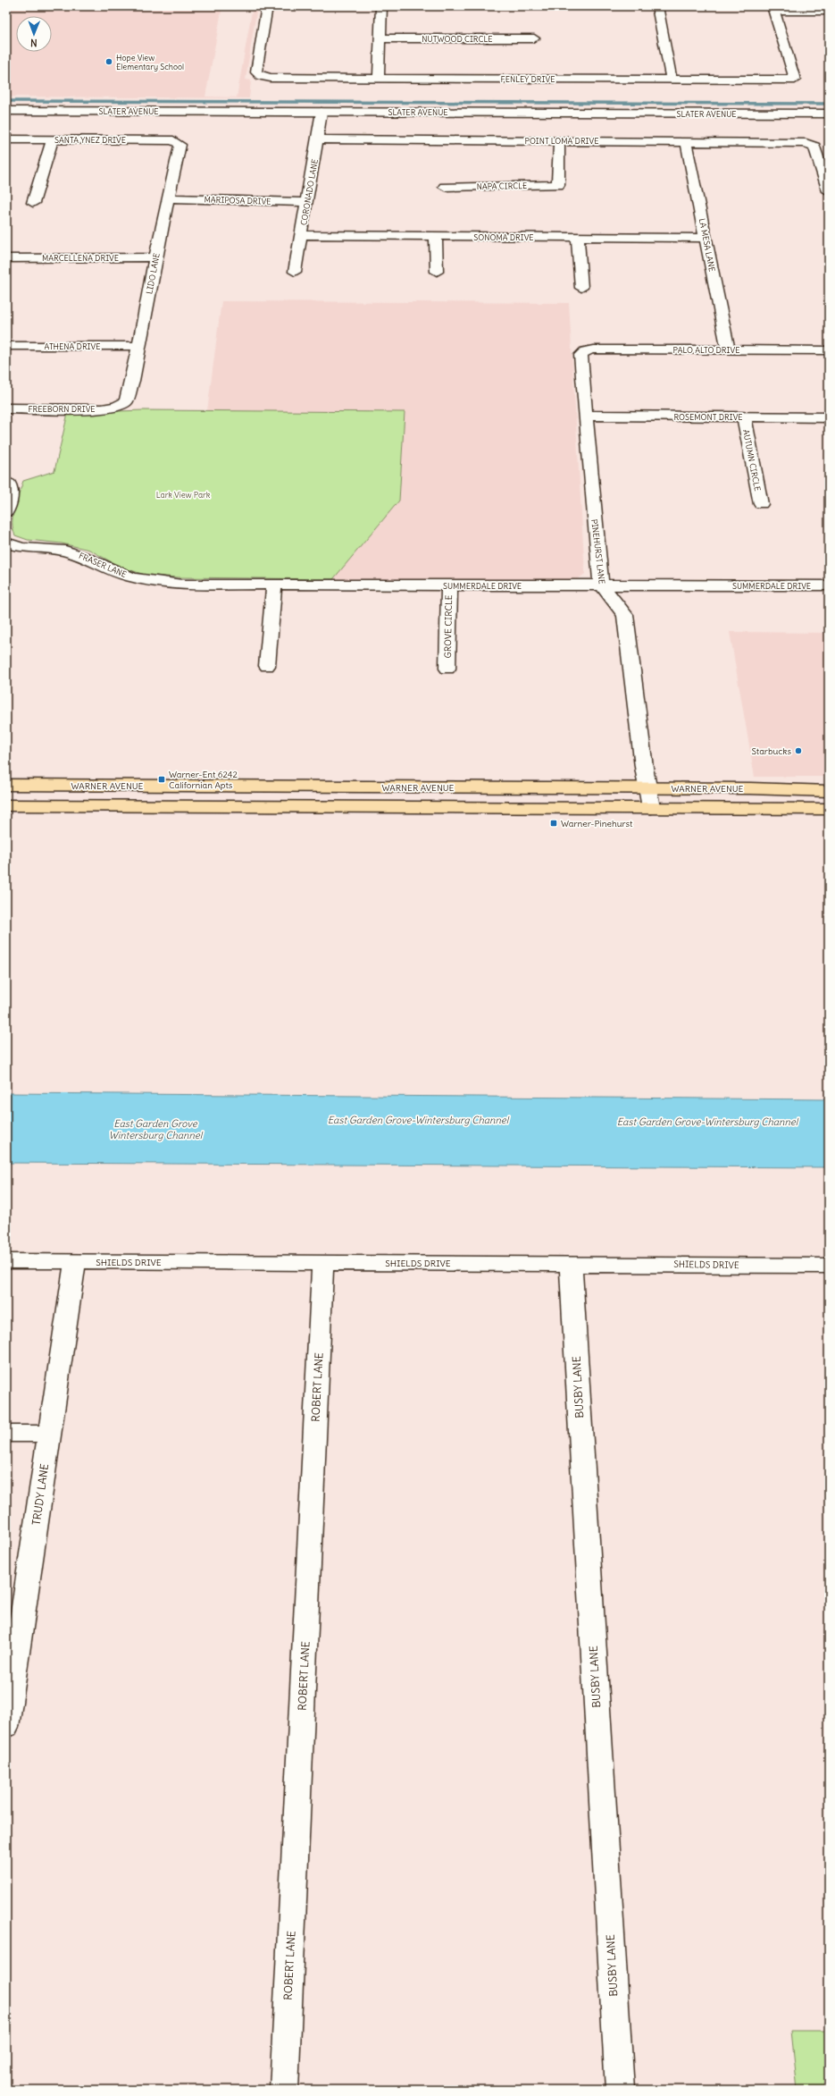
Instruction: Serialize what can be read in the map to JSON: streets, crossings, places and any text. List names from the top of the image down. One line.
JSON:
{"streets":{"main road":["WARNER AVENUE"],"street":["NUTWOOD CIRCLE","FENLEY DRIVE","SLATER AVENUE","SANTA YNEZ DRIVE","POINT LOMA DRIVE","NAPA CIRCLE","CORONADO LANE","MARIPOSA DRIVE","SONOMA DRIVE","LA MESA LANE","MARCELLENA DRIVE","LIDO LANE","ATHENA DRIVE","PALO ALTO DRIVE","FREEBORN DRIVE","ROSEMONT DRIVE","AUTUMN CIRCLE","PINEHURST LANE","FRASER LANE","SUMMERDALE DRIVE","GROVE CIRCLE","SHIELDS DRIVE","ROBERT LANE","BUSBY LANE","TRUDY LANE"]},"crossings":[["SLATER AVENUE","CORONADO LANE"],["SANTA YNEZ DRIVE","LIDO LANE"],["POINT LOMA DRIVE","NAPA CIRCLE"],["POINT LOMA DRIVE","CORONADO LANE"],["POINT LOMA DRIVE","LA MESA LANE"],["CORONADO LANE","MARIPOSA DRIVE"],["CORONADO LANE","SONOMA DRIVE"],["MARIPOSA DRIVE","LIDO LANE"],["SONOMA DRIVE","LA MESA LANE"],["LA MESA LANE","PALO ALTO DRIVE"],["MARCELLENA DRIVE","LIDO LANE"],["LIDO LANE","ATHENA DRIVE"],["LIDO LANE","FREEBORN DRIVE"],["PALO ALTO DRIVE","PINEHURST LANE"],["ROSEMONT DRIVE","AUTUMN CIRCLE"],["ROSEMONT DRIVE","PINEHURST LANE"],["PINEHURST LANE","SUMMERDALE DRIVE"],["PINEHURST LANE","WARNER AVENUE"],["FRASER LANE","SUMMERDALE DRIVE"],["SUMMERDALE DRIVE","GROVE CIRCLE"],["SHIELDS DRIVE","ROBERT LANE"],["SHIELDS DRIVE","BUSBY LANE"],["SHIELDS DRIVE","TRUDY LANE"]],"water":["East Garden Grove-Wintersburg Channel","East Garden Grove Wintersburg Channel"],"parks":["Lark View Park"],"places":{"other":["Hope View Elementary School","Starbucks"],"transit":["Warner-Ent 6242 Californian Apts","Warner-Pinehurst"]},"north":"bottom"}
